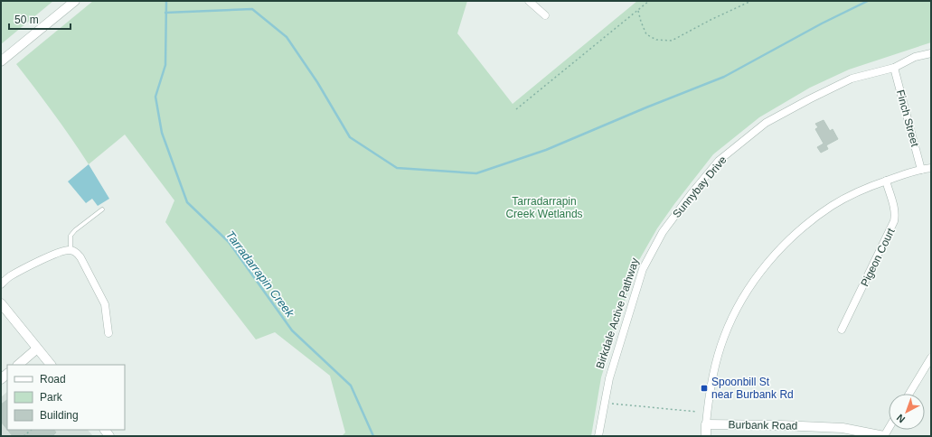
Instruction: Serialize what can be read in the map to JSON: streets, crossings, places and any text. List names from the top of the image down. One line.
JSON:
{"streets":{"street":["Finch Street","Sunnybay Drive","Pigeon Court","Burbank Road"]},"crossings":[["Finch Street","Sunnybay Drive"]],"water":["Tarradarrapin Creek"],"parks":["Tarradarrapin Creek Wetlands"],"places":{"transit":["Spoonbill St near Burbank Rd"]},"legend":["Road","Park","Building"],"scale_bar":"50 m","north":"bottom left"}
